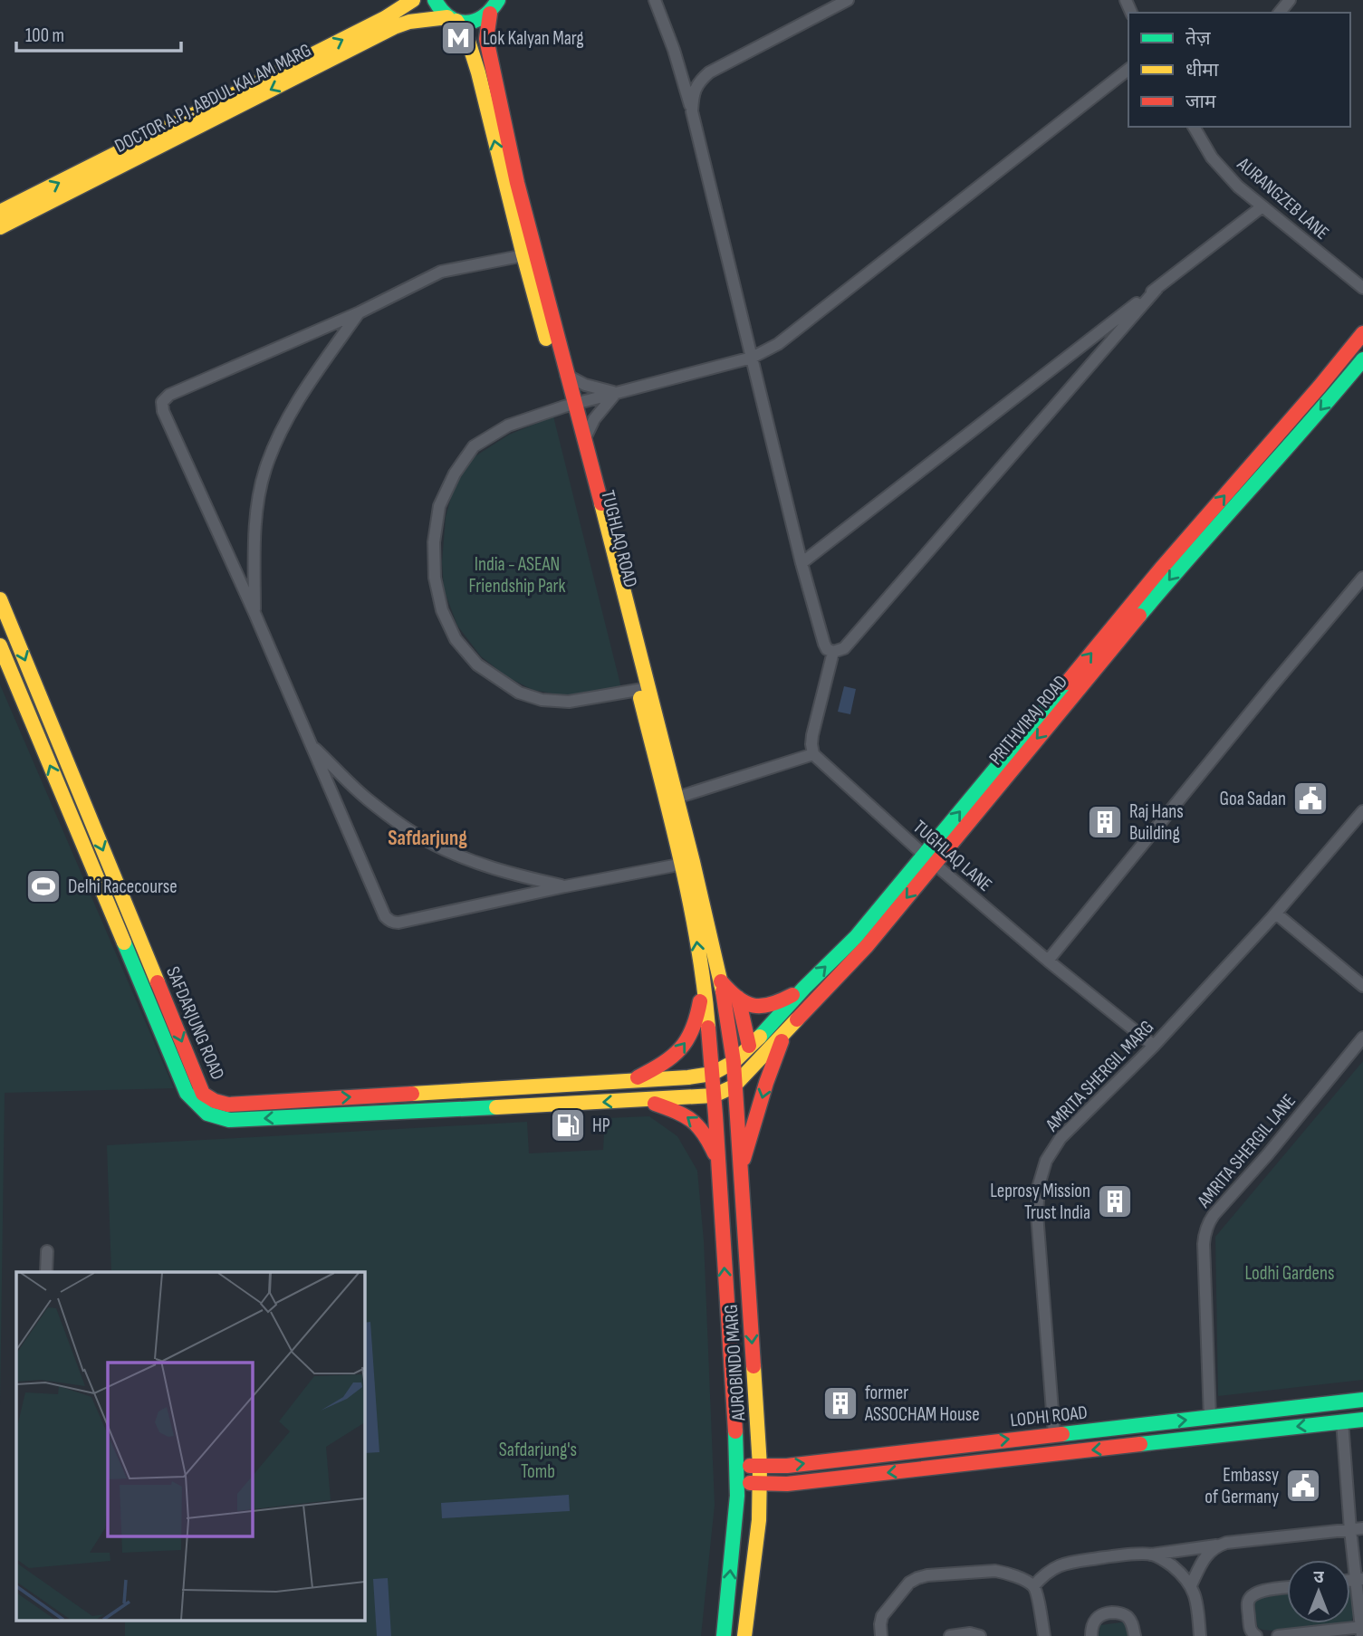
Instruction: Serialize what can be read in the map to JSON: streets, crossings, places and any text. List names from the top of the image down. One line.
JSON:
{"streets":{"main road":["DOCTOR A.P.J. ABDUL KALAM MARG","TUGHLAQ ROAD","PRITHVIRAJ ROAD","SAFDARJUNG ROAD","AUROBINDO MARG","LODHI ROAD"],"street":["AURANGZEB LANE","TUGHLAQ LANE","AMRITA SHERGIL MARG","AMRITA SHERGIL LANE"]},"crossings":[["DOCTOR A.P.J. ABDUL KALAM MARG","TUGHLAQ ROAD"],["TUGHLAQ ROAD","PRITHVIRAJ ROAD"],["TUGHLAQ ROAD","SAFDARJUNG ROAD"],["TUGHLAQ ROAD","AUROBINDO MARG"],["PRITHVIRAJ ROAD","TUGHLAQ LANE"],["PRITHVIRAJ ROAD","SAFDARJUNG ROAD"],["PRITHVIRAJ ROAD","AUROBINDO MARG"],["TUGHLAQ LANE","AMRITA SHERGIL MARG"],["SAFDARJUNG ROAD","AUROBINDO MARG"],["AMRITA SHERGIL MARG","LODHI ROAD"],["AMRITA SHERGIL LANE","LODHI ROAD"],["AUROBINDO MARG","LODHI ROAD"]],"districts":["Safdarjung"],"parks":["India - ASEAN Friendship Park","Lodhi Gardens","Safdarjung's Tomb"],"places":{"metro station":["Lok Kalyan Marg"],"public building":["Goa Sadan","Embassy of Germany"],"building":["Raj Hans Building","Leprosy Mission Trust India","former ASSOCHAM House"],"sports":["Delhi Racecourse"],"fuel station":["HP"]},"legend":["तेज़","धीमा","जाम"],"scale_bar":"100 m","north":"top"}
